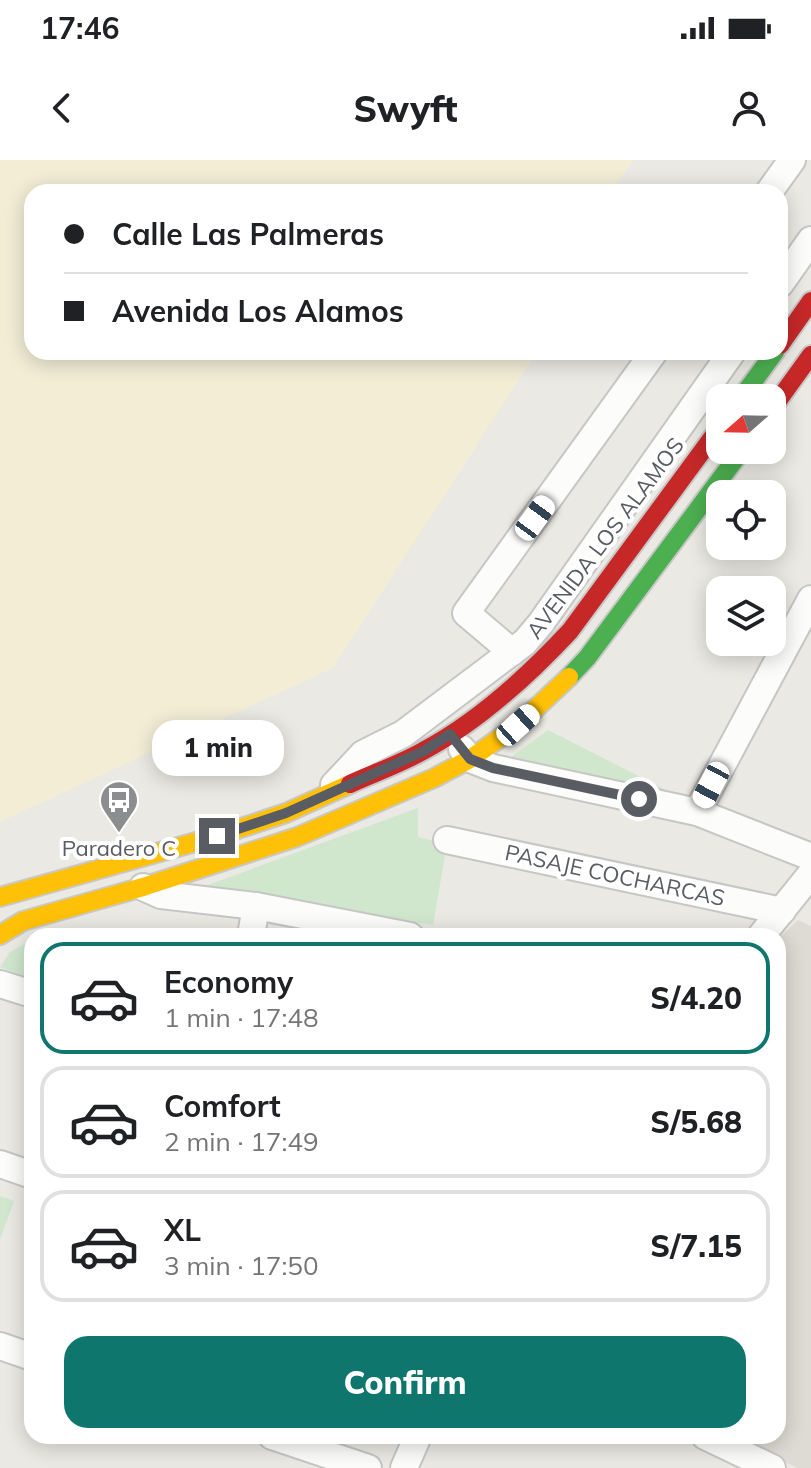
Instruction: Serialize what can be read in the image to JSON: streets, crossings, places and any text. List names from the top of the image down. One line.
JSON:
{"streets":{"main road":["AVENIDA LOS ALAMOS"],"street":["PASAJE COCHARCAS"]},"places":{"bus stop":["Paradero C"]},"north":"left","page":{"status":"17:46","header":"Swyft","banner":["Calle Las Palmeras","Avenida Los Alamos"],"bubble":"1 min","list":[{"name":"Economy","note":"1 min · 17:48","value":"S/4.20"},{"name":"Comfort","note":"2 min · 17:49","value":"S/5.68"},{"name":"XL","note":"3 min · 17:50","value":"S/7.15"}],"buttons":"Confirm"}}
